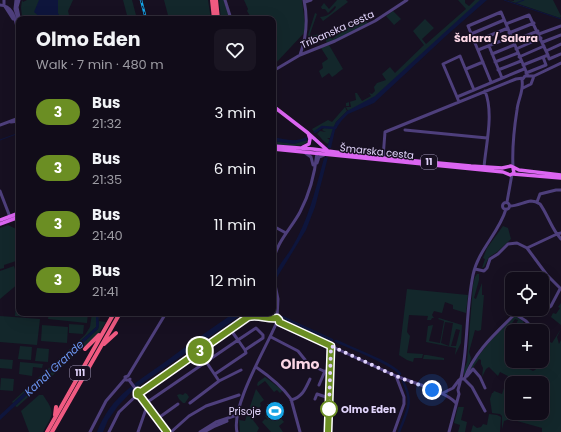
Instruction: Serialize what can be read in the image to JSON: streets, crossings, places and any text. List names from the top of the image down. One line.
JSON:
{"streets":{"highway":["111"],"main road":["Šmarska cesta","11"],"street":["Tribanska cesta"]},"crossings":[["Šmarska cesta","11"]],"districts":["Šalara / Salara","Olmo"],"water":["Kanal Grande"],"places":{"other":["Olmo Eden"],"sports":["Prisoje"]},"lines":["bus line 3"],"page":{"on_map":"3","heading":["Olmo Eden","Walk · 7 min · 480 m"],"list":[{"mark":"3","name":"Bus","note":"21:32","value":"3 min"},{"mark":"3","name":"Bus","note":"21:35","value":"6 min"},{"mark":"3","name":"Bus","note":"21:40","value":"11 min"},{"mark":"3","name":"Bus","note":"21:41","value":"12 min"}],"map_buttons":["+","−"]}}
